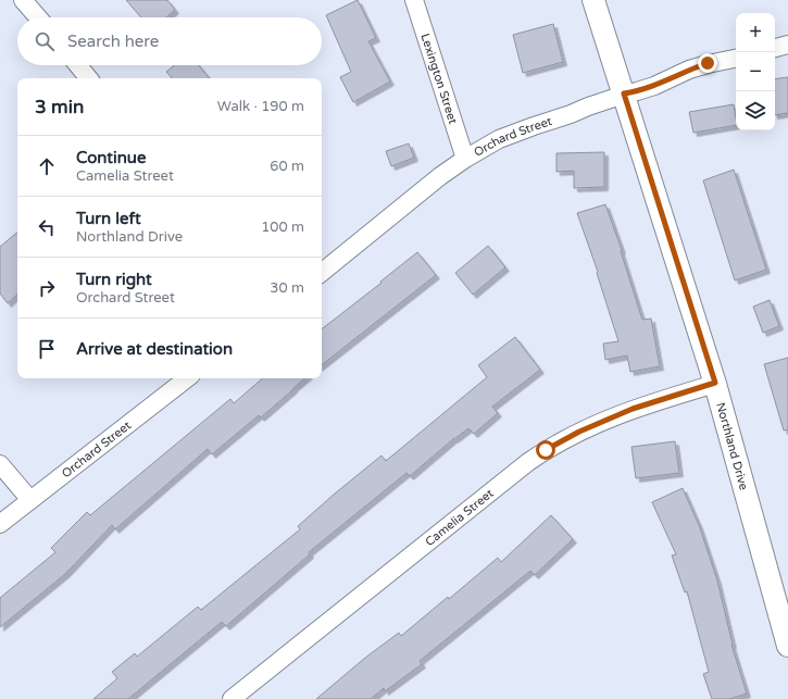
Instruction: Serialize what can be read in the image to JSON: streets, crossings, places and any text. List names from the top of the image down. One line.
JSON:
{"streets":{"street":["Lexington Street","Orchard Street","Northland Drive","Camelia Street"]},"crossings":[["Lexington Street","Orchard Street"],["Orchard Street","Northland Drive"],["Northland Drive","Camelia Street"]],"page":{"map_buttons":["+","−"],"search":"Search here","heading":["3 min","Walk · 190 m"],"list":[["Continue","Camelia Street","60 m"],["Turn left","Northland Drive","100 m"],["Turn right","Orchard Street","30 m"],"Arrive at destination"]}}
